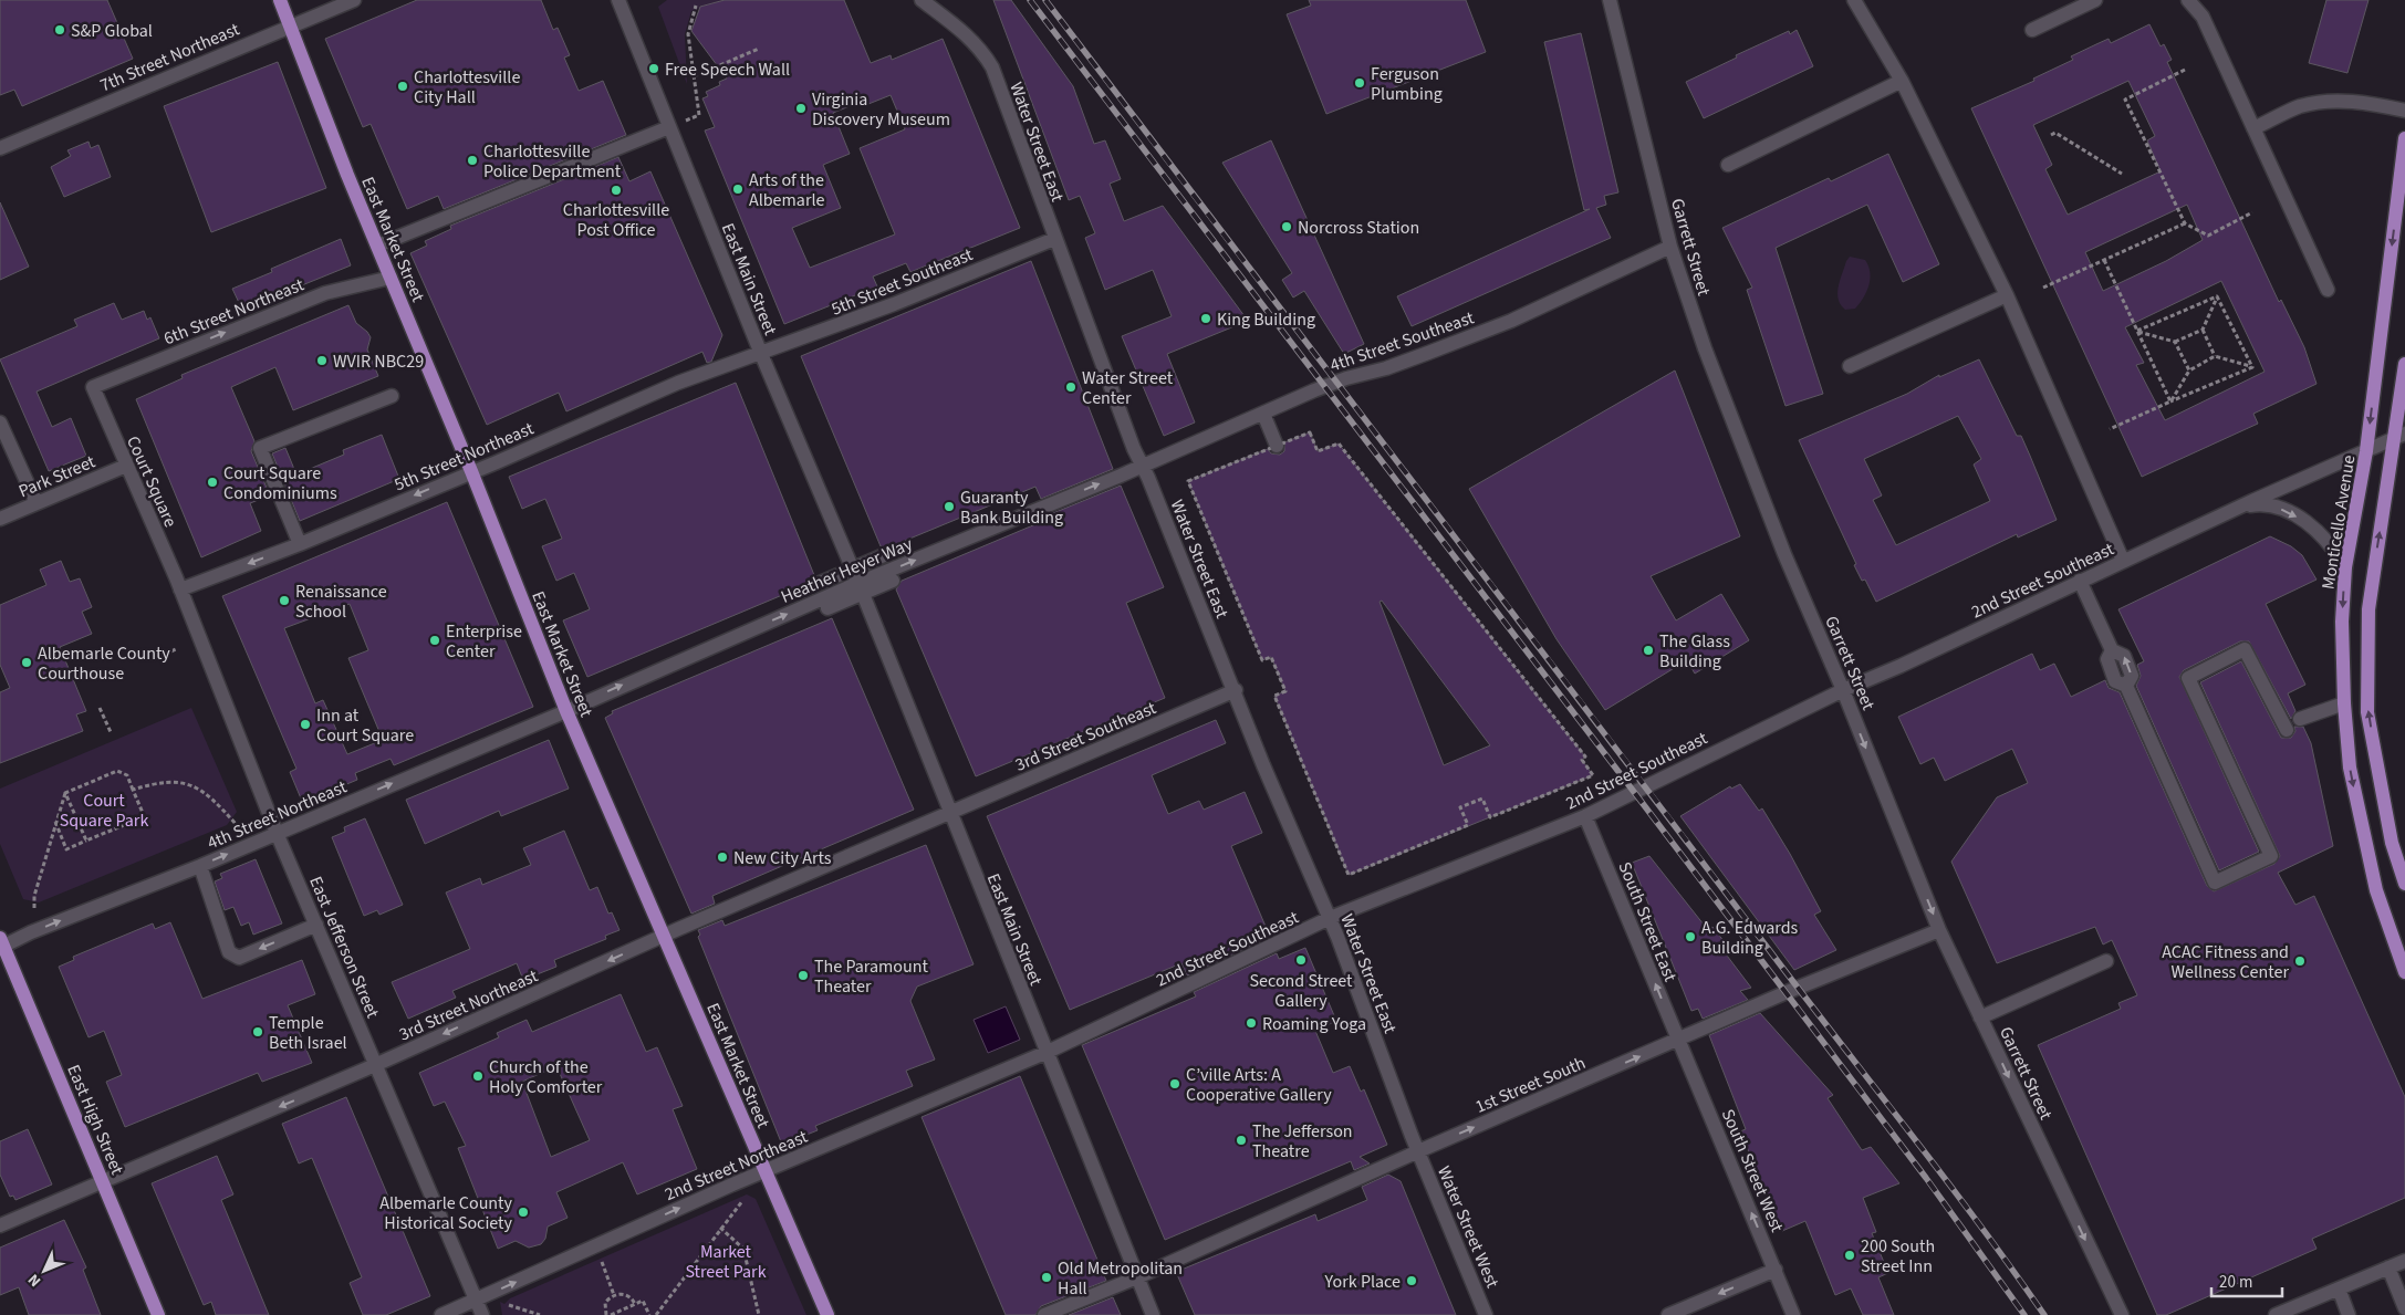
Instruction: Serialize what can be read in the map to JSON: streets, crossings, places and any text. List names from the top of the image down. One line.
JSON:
{"streets":{"main road":["East Market Street","Monticello Avenue","East High Street"],"street":["7th Street Northeast","Water Street East","Garrett Street","East Main Street","5th Street Southeast","6th Street Northeast","4th Street Southeast","5th Street Northeast","Park Street","Court Square","Heather Heyer Way","2nd Street Southeast","3rd Street Southeast","4th Street Northeast","South Street East","East Jefferson Street","3rd Street Northeast","1st Street South","2nd Street Northeast","South Street West","Water Street West"]},"crossings":[["7th Street Northeast","East Market Street"],["Water Street East","5th Street Southeast"],["Water Street East","4th Street Southeast"],["Water Street East","Heather Heyer Way"],["Water Street East","2nd Street Southeast"],["Water Street East","3rd Street Southeast"],["Water Street East","1st Street South"],["Water Street East","Water Street West"],["East Market Street","6th Street Northeast"],["East Market Street","5th Street Northeast"],["East Market Street","Heather Heyer Way"],["East Market Street","4th Street Northeast"],["East Market Street","3rd Street Northeast"],["East Market Street","2nd Street Northeast"],["Garrett Street","4th Street Southeast"],["Garrett Street","2nd Street Southeast"],["Garrett Street","1st Street South"],["East Main Street","5th Street Southeast"],["East Main Street","5th Street Northeast"],["East Main Street","Heather Heyer Way"],["East Main Street","2nd Street Southeast"],["East Main Street","3rd Street Southeast"],["East Main Street","3rd Street Northeast"],["East Main Street","1st Street South"],["East Main Street","2nd Street Northeast"],["5th Street Southeast","5th Street Northeast"],["6th Street Northeast","Court Square"],["4th Street Southeast","Heather Heyer Way"],["5th Street Northeast","Court Square"],["5th Street Northeast","East Jefferson Street"],["Park Street","Court Square"],["Court Square","East Jefferson Street"],["Monticello Avenue","2nd Street Southeast"],["Heather Heyer Way","4th Street Northeast"],["2nd Street Southeast","South Street East"],["2nd Street Southeast","2nd Street Northeast"],["3rd Street Southeast","3rd Street Northeast"],["4th Street Northeast","East Jefferson Street"],["4th Street Northeast","East High Street"],["South Street East","1st Street South"],["South Street East","South Street West"],["East Jefferson Street","3rd Street Northeast"],["East Jefferson Street","2nd Street Northeast"],["3rd Street Northeast","East High Street"],["1st Street South","South Street West"],["1st Street South","Water Street West"]],"one_way":["Garrett Street","6th Street Northeast","5th Street Northeast","Heather Heyer Way","4th Street Northeast","South Street East","3rd Street Northeast","2nd Street Northeast","South Street West"],"parks":["Court Square Park","Market Street Park"],"places":["S&P Global","Free Speech Wall","Ferguson Plumbing","Charlottesville City Hall","Virginia Discovery Museum","Charlottesville Police Department","Arts of the Albemarle","Charlottesville Post Office","Norcross Station","King Building","WVIR NBC29","Water Street Center","Court Square Condominiums","Guaranty Bank Building","Renaissance School","Enterprise Center","The Glass Building","Albemarle County Courthouse","Inn at Court Square","New City Arts","A.G. Edwards Building","Second Street Gallery","ACAC Fitness and Wellness Center","The Paramount Theater","Roaming Yoga","Temple Beth Israel","Church of the Holy Comforter","C’ville Arts: A Cooperative Gallery","The Jefferson Theatre","Albemarle County Historical Society","200 South Street Inn","Old Metropolitan Hall","York Place"],"scale_bar":"20 m","north":"bottom left"}
